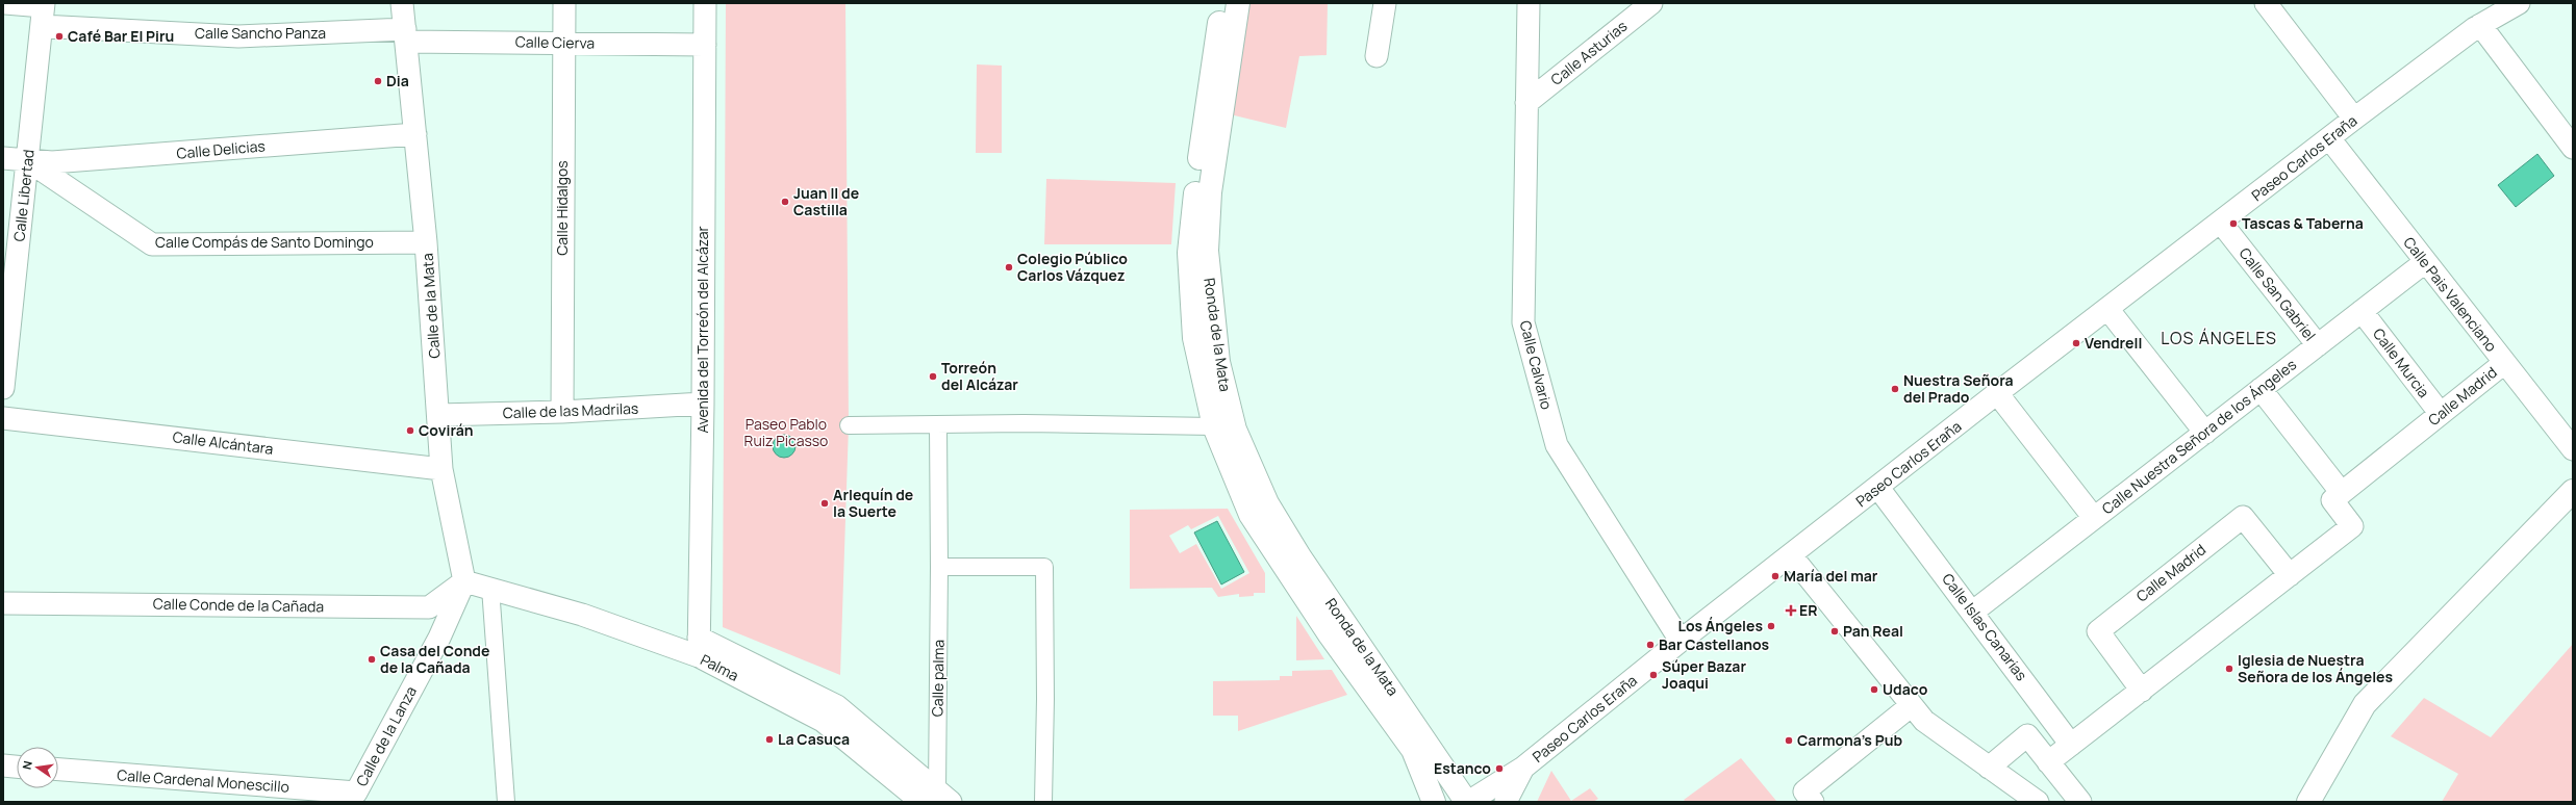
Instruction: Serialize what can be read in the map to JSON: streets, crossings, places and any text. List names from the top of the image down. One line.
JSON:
{"streets":{"main road":["Ronda de la Mata"],"street":["Calle Sancho Panza","Calle Cierva","Calle Asturias","Calle Delicias","Paseo Carlos Eraña","Calle Libertad","Calle Hidalgos","Calle Compás de Santo Domingo","Calle San Gabriel","Calle Pais Valenciano","Calle de la Mata","Avenida del Torreón del Alcázar","Calle Murcia","Calle Calvario","Calle Madrid","Calle de las Madrilas","Calle Nuestra Señora de los Ángeles","Calle Alcántara","Calle Conde de la Cañada","Calle Islas Canarias","Palma","Calle palma","Calle de la Lanza","Calle Cardenal Monescillo"]},"crossings":[["Calle Sancho Panza","Calle Cierva"],["Calle Sancho Panza","Calle Libertad"],["Calle Sancho Panza","Calle de la Mata"],["Calle Cierva","Calle Hidalgos"],["Calle Cierva","Calle de la Mata"],["Calle Cierva","Avenida del Torreón del Alcázar"],["Calle Asturias","Calle Calvario"],["Calle Delicias","Calle Libertad"],["Calle Delicias","Calle Compás de Santo Domingo"],["Calle Delicias","Calle de la Mata"],["Paseo Carlos Eraña","Calle San Gabriel"],["Paseo Carlos Eraña","Calle Pais Valenciano"],["Paseo Carlos Eraña","Ronda de la Mata"],["Paseo Carlos Eraña","Calle Calvario"],["Paseo Carlos Eraña","Calle Islas Canarias"],["Calle Libertad","Calle Compás de Santo Domingo"],["Calle Hidalgos","Calle de las Madrilas"],["Calle Compás de Santo Domingo","Calle de la Mata"],["Calle San Gabriel","Calle Nuestra Señora de los Ángeles"],["Calle Pais Valenciano","Calle Madrid"],["Calle Pais Valenciano","Calle Nuestra Señora de los Ángeles"],["Calle de la Mata","Calle de las Madrilas"],["Calle de la Mata","Calle Alcántara"],["Calle de la Mata","Calle Conde de la Cañada"],["Calle de la Mata","Calle de la Lanza"],["Avenida del Torreón del Alcázar","Calle de las Madrilas"],["Avenida del Torreón del Alcázar","Palma"],["Calle Murcia","Calle Madrid"],["Calle Murcia","Calle Nuestra Señora de los Ángeles"],["Calle Nuestra Señora de los Ángeles","Calle Islas Canarias"],["Calle Conde de la Cañada","Calle de la Lanza"],["Palma","Calle palma"],["Calle de la Lanza","Calle Cardenal Monescillo"]],"districts":["LOS ÁNGELES"],"parks":["Paseo Pablo Ruiz Picasso"],"places":{"other":["Café Bar El Piru","Dia","Juan II de Castilla","Tascas & Taberna","Colegio Público Carlos Vázquez","Vendrell","Torreón del Alcázar","Nuestra Señora del Prado","Covirán","Arlequín de la Suerte","María del mar","Los Ángeles","Pan Real","Bar Castellanos","Casa del Conde de la Cañada","Iglesia de Nuestra Señora de los Ángeles","Súper Bazar Joaqui","Udaco","La Casuca","Carmona's Pub","Estanco"],"health":["ER"]},"north":"left"}
